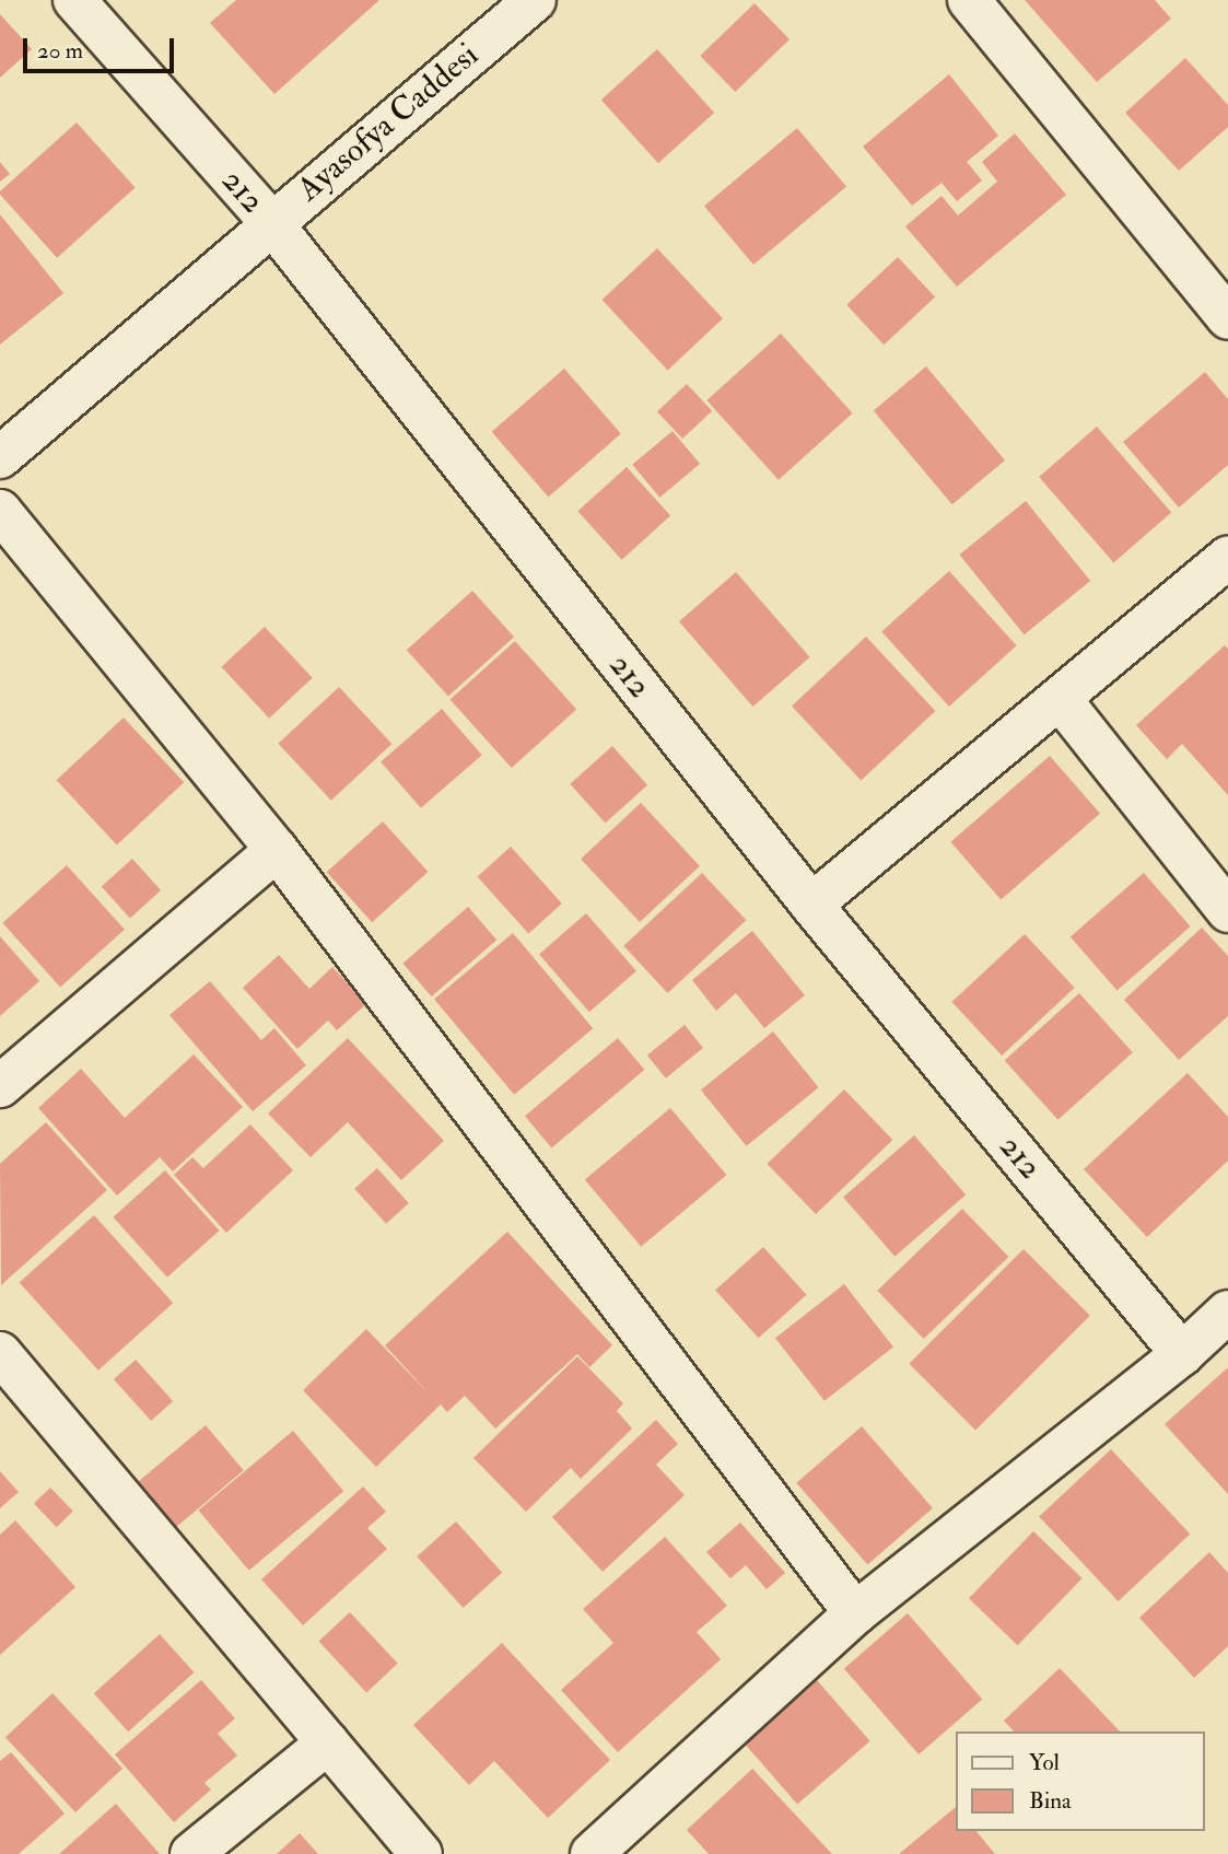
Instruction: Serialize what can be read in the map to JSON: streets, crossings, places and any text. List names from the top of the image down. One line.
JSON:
{"streets":{"street":["Ayasofya Caddesi","212"]},"crossings":[["Ayasofya Caddesi","212"]],"legend":["Yol","Bina"],"scale_bar":"20 m"}
